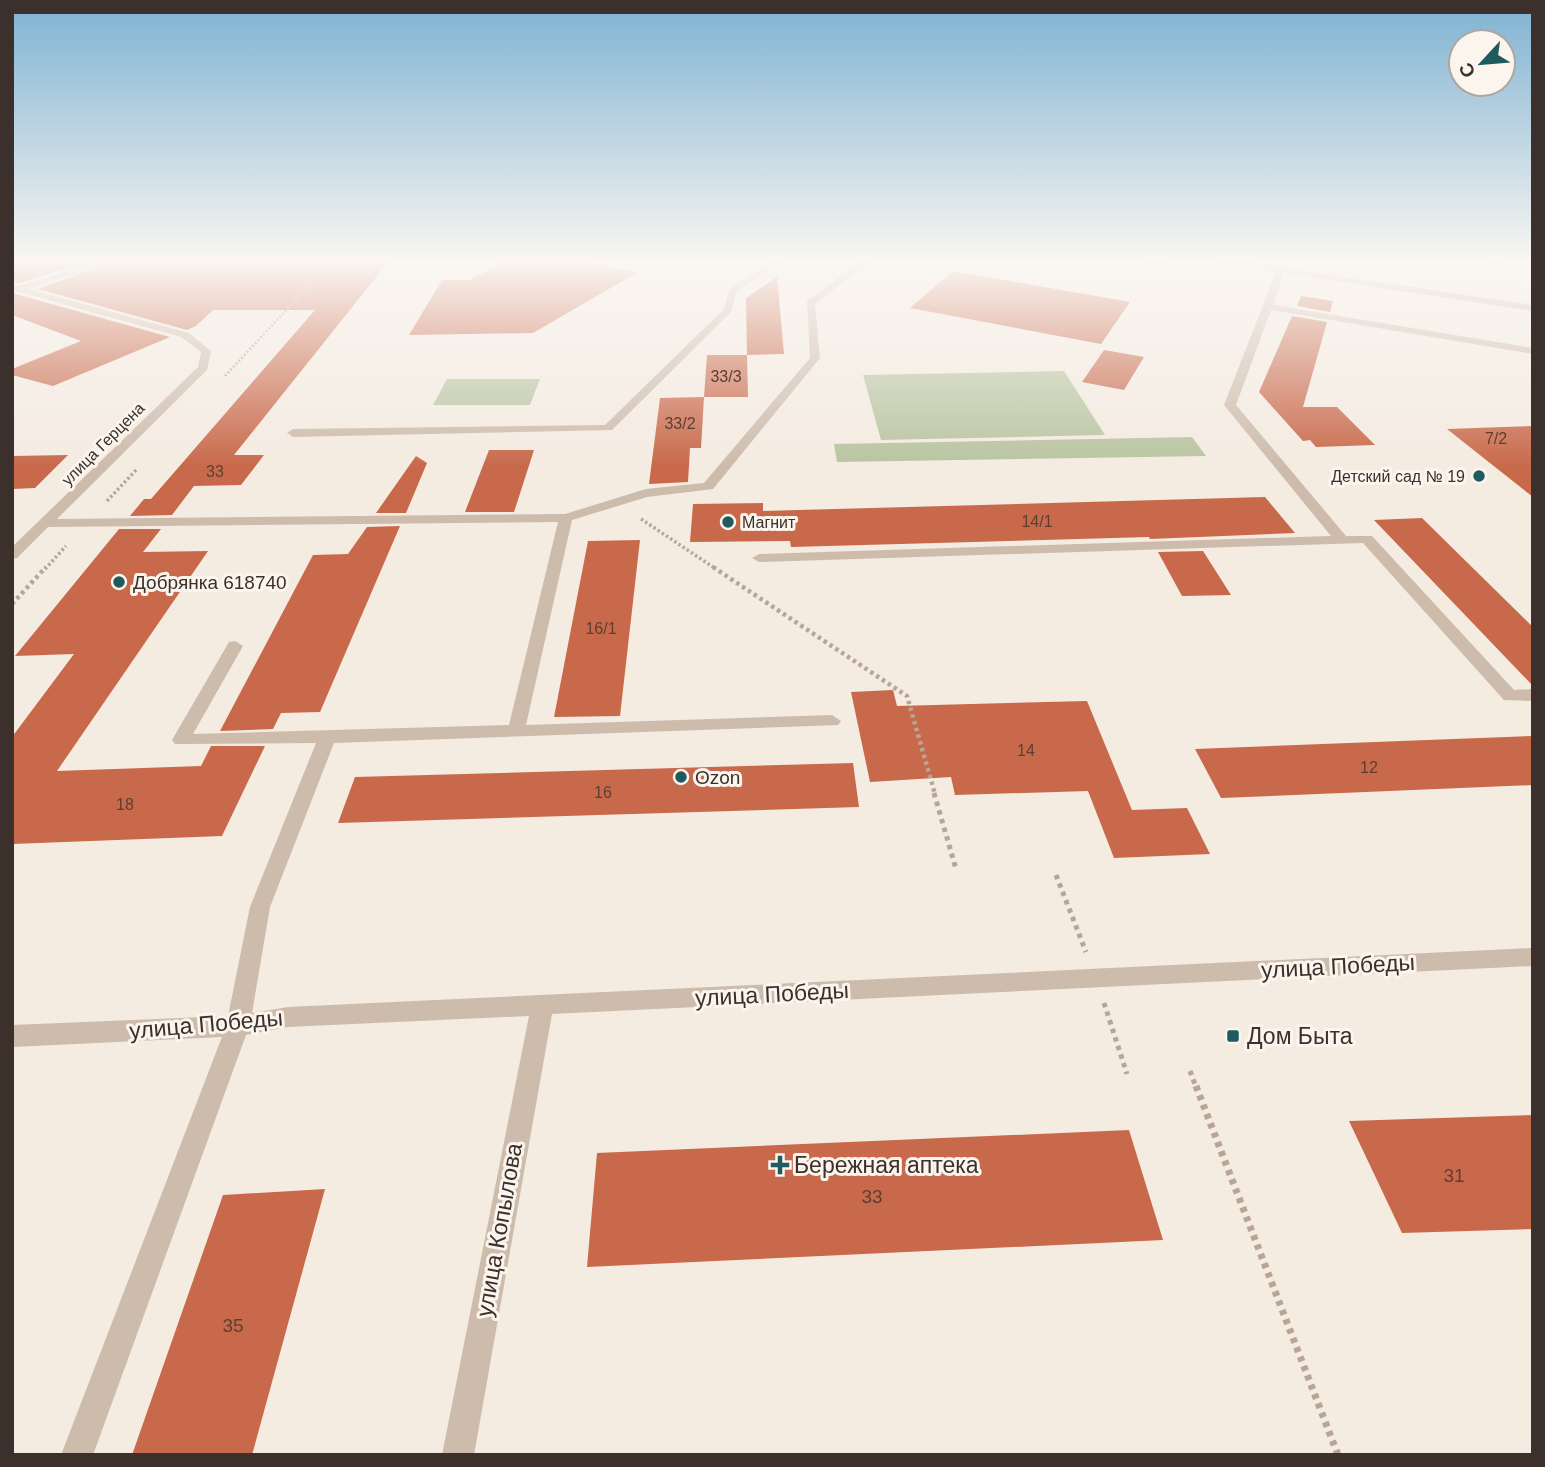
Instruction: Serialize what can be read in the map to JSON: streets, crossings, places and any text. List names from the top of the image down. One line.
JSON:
{"streets":{"street":["улица Герцена","улица Победы","улица Копылова"]},"crossings":[["улица Победы","улица Копылова"]],"places":{"other":["Детский сад № 19","Магнит","Добрянка 618740","Ozon"],"transit":["Дом Быта"],"health":["Бережная аптека"]},"house_numbers":["33/3","33/2","7/2","33","14/1","16/1","14","12","16","18","31","33","35"],"north":"bottom left"}
